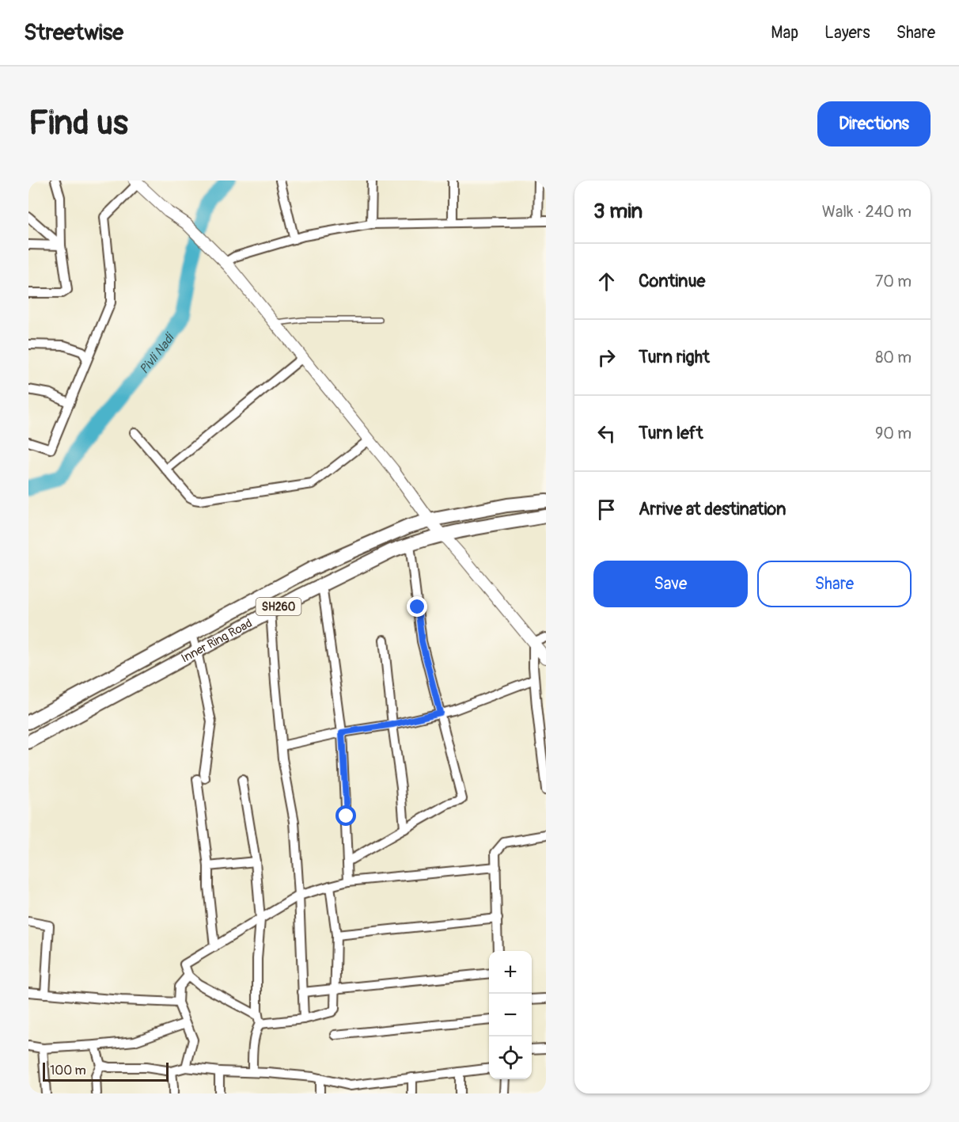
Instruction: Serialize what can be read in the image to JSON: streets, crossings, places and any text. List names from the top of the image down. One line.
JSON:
{"streets":{"highway":["SH260","Inner Ring Road"]},"water":["Pivli Nadi"],"scale_bar":"100 m","page":{"header":"Streetwise","nav":["Map","Layers","Share"],"buttons":["Directions",["Save","Share"]],"title":"Find us","heading":["3 min","Walk · 240 m"],"list":[["Continue","70 m"],["Turn right","80 m"],["Turn left","90 m"],"Arrive at destination"],"map_buttons":["+","−"],"scale":"100 m"}}
